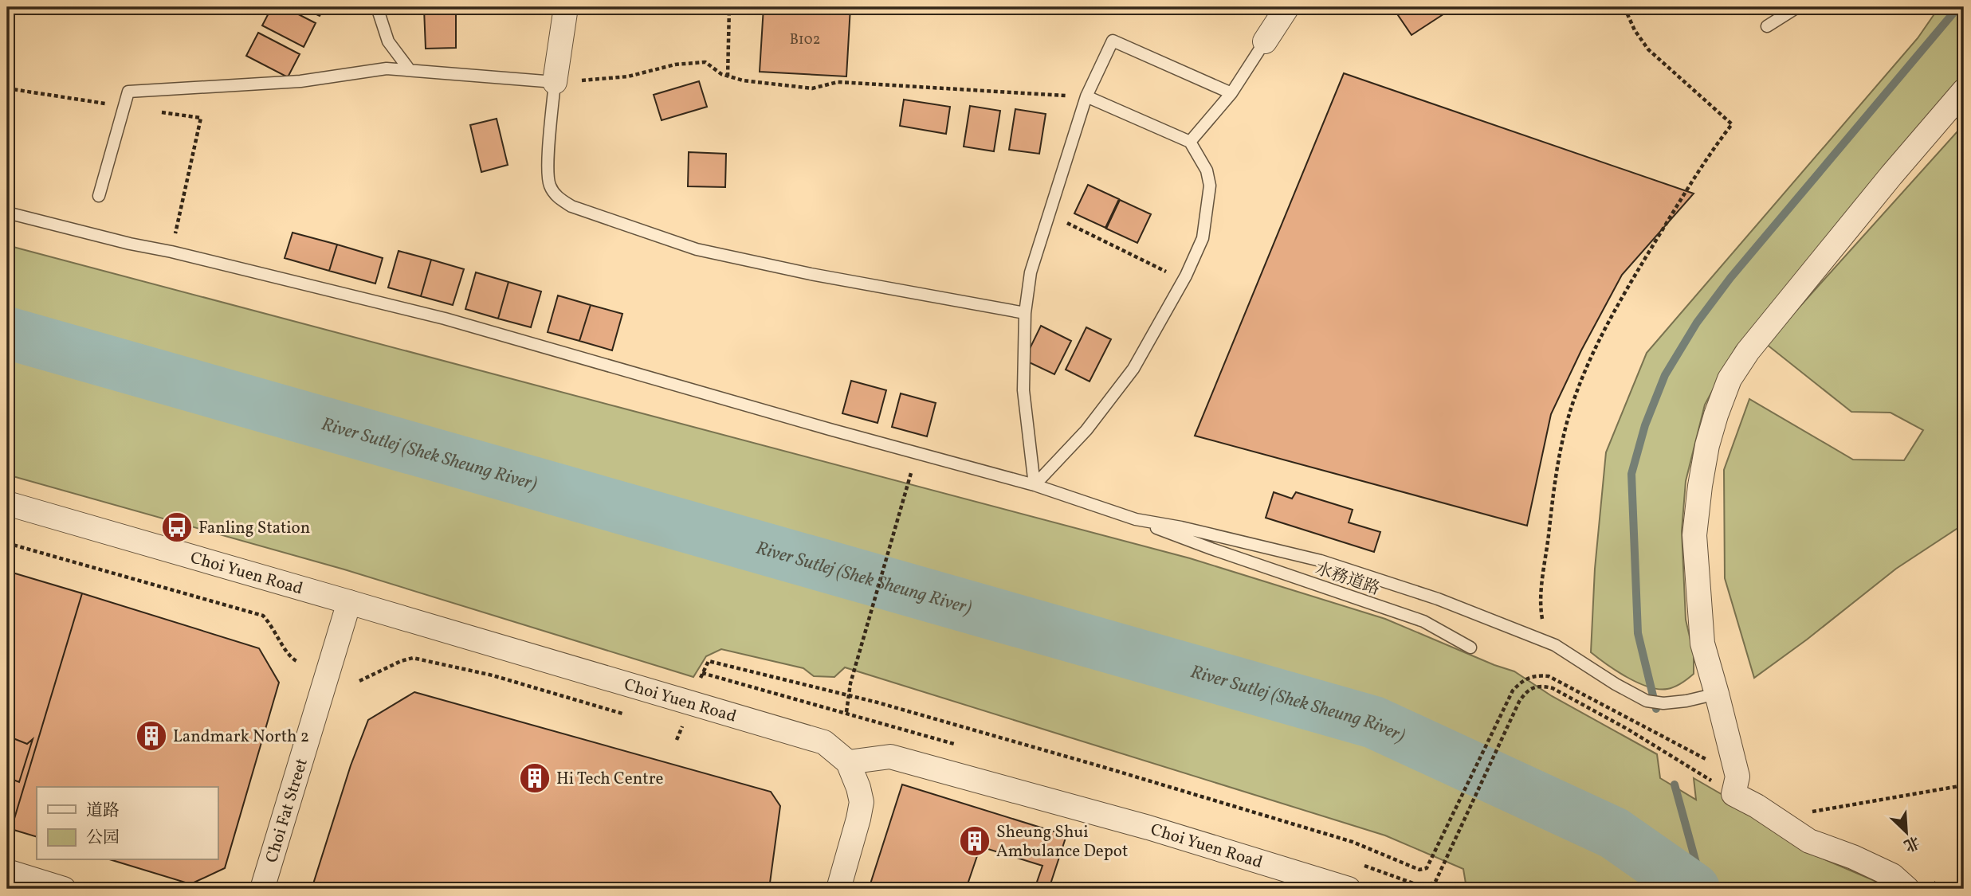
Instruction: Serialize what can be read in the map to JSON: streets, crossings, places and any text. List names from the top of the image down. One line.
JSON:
{"streets":{"street":["Choi Yuen Road","Choi Fat Street"],"lane":["水務道路"]},"crossings":[["Choi Yuen Road","Choi Fat Street"]],"water":["River Sutlej (Shek Sheung River)"],"places":{"bus stop":["Fanling Station"],"building":["Landmark North 2","Hi Tech Centre","Sheung Shui Ambulance Depot"]},"house_numbers":["B102"],"legend":["道路","公园"],"north":"bottom right"}
